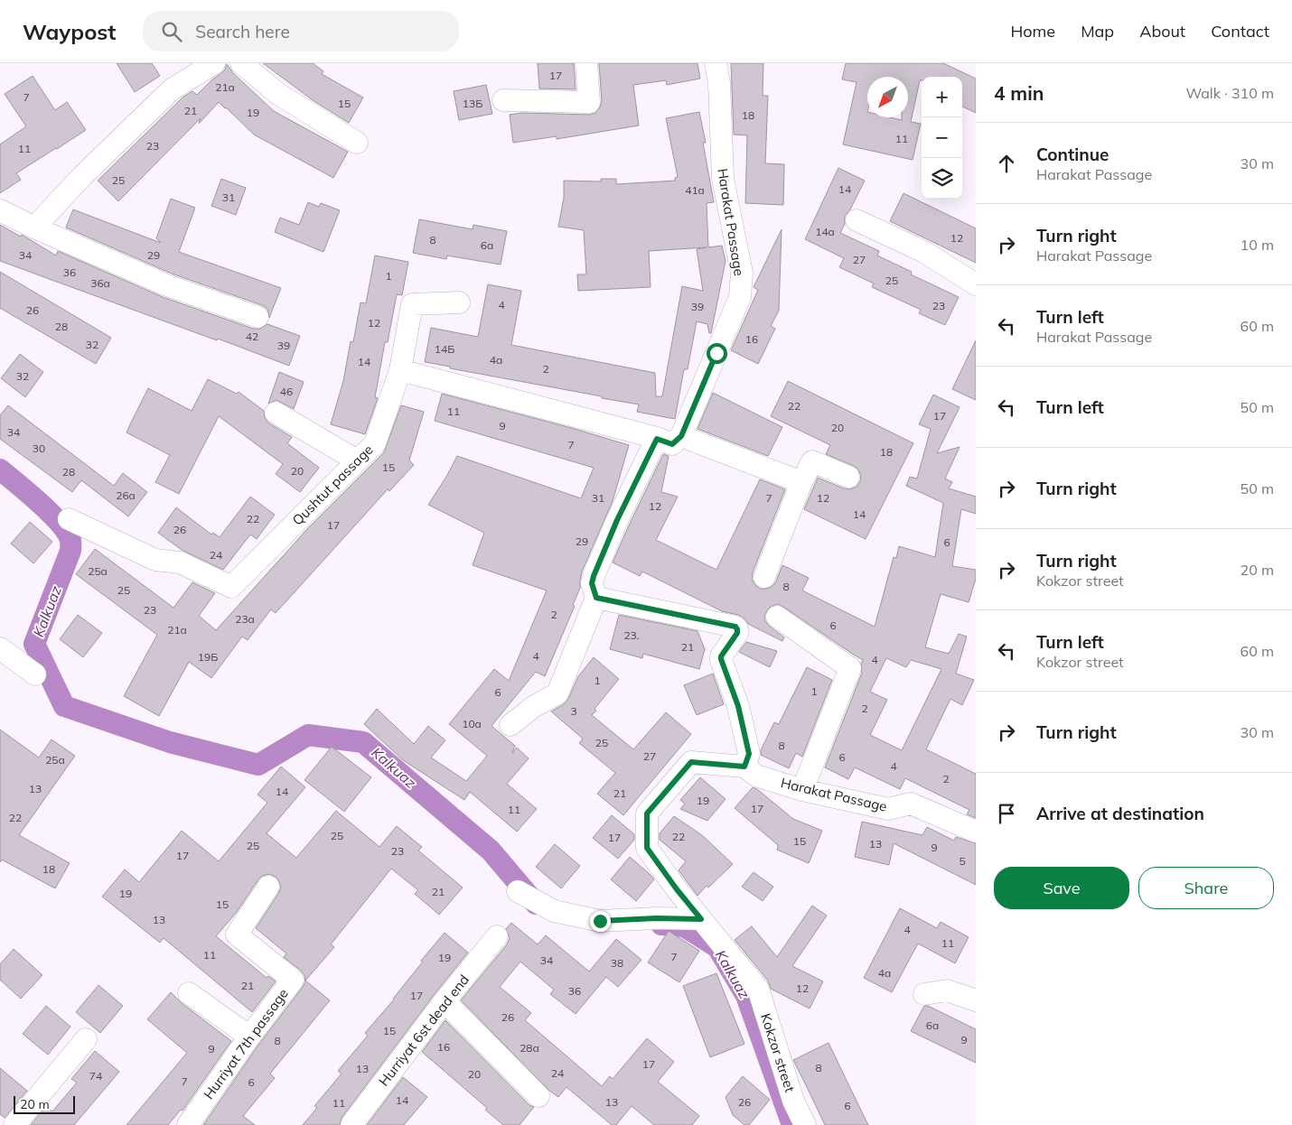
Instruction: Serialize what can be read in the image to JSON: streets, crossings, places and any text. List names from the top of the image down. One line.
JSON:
{"streets":{"street":["Harakat Passage","Qushtut passage","Hurriyat 6st dead end","Hurriyat 7th passage","Kokzor street"]},"crossings":[["Harakat Passage","Kokzor street"]],"water":["Kalkuaz"],"house_numbers":["17","21a","7","15","13Б","21","19","18","11","23","11","25","14","41a","31","14a","12","8","6a","34","29","27","36","1","25","36a","4","23","39","26","12","28","42","16","32","39","14Б","4a","14","2","32","46","22","11","17","9","20","34","7","30","18","15","20","28","26a","31","7","12","12","14","22","17","26","29","6","24","25a","8","25","23","2","23a","6","21a","23.","21","4","19Б","4","1","1","6","2","3","10a","25","8","27","6","25а","4","2","13","14","21","19","17","11","22","25","22","17","15","13","25","9","23","17","5","18","21","19","15","13","4","11","11","7","19","34","38","4a","21","12","36","17","26","6a","15","9","8","16","28а","9","17","8","13","24","20","74","7","6","14","13","26","11","6"],"scale_bar":"20 m","north":"bottom left","page":{"header":"Waypost","search":"Search here","nav":["Home","Map","About","Contact"],"heading":["4 min","Walk · 310 m"],"map_buttons":["+","−"],"list":[["Continue","Harakat Passage","30 m"],["Turn right","Harakat Passage","10 m"],["Turn left","Harakat Passage","60 m"],["Turn left","50 m"],["Turn right","50 m"],["Turn right","Kokzor street","20 m"],["Turn left","Kokzor street","60 m"],["Turn right","30 m"],"Arrive at destination"],"buttons":["Save","Share"],"scale":"20 m"}}
